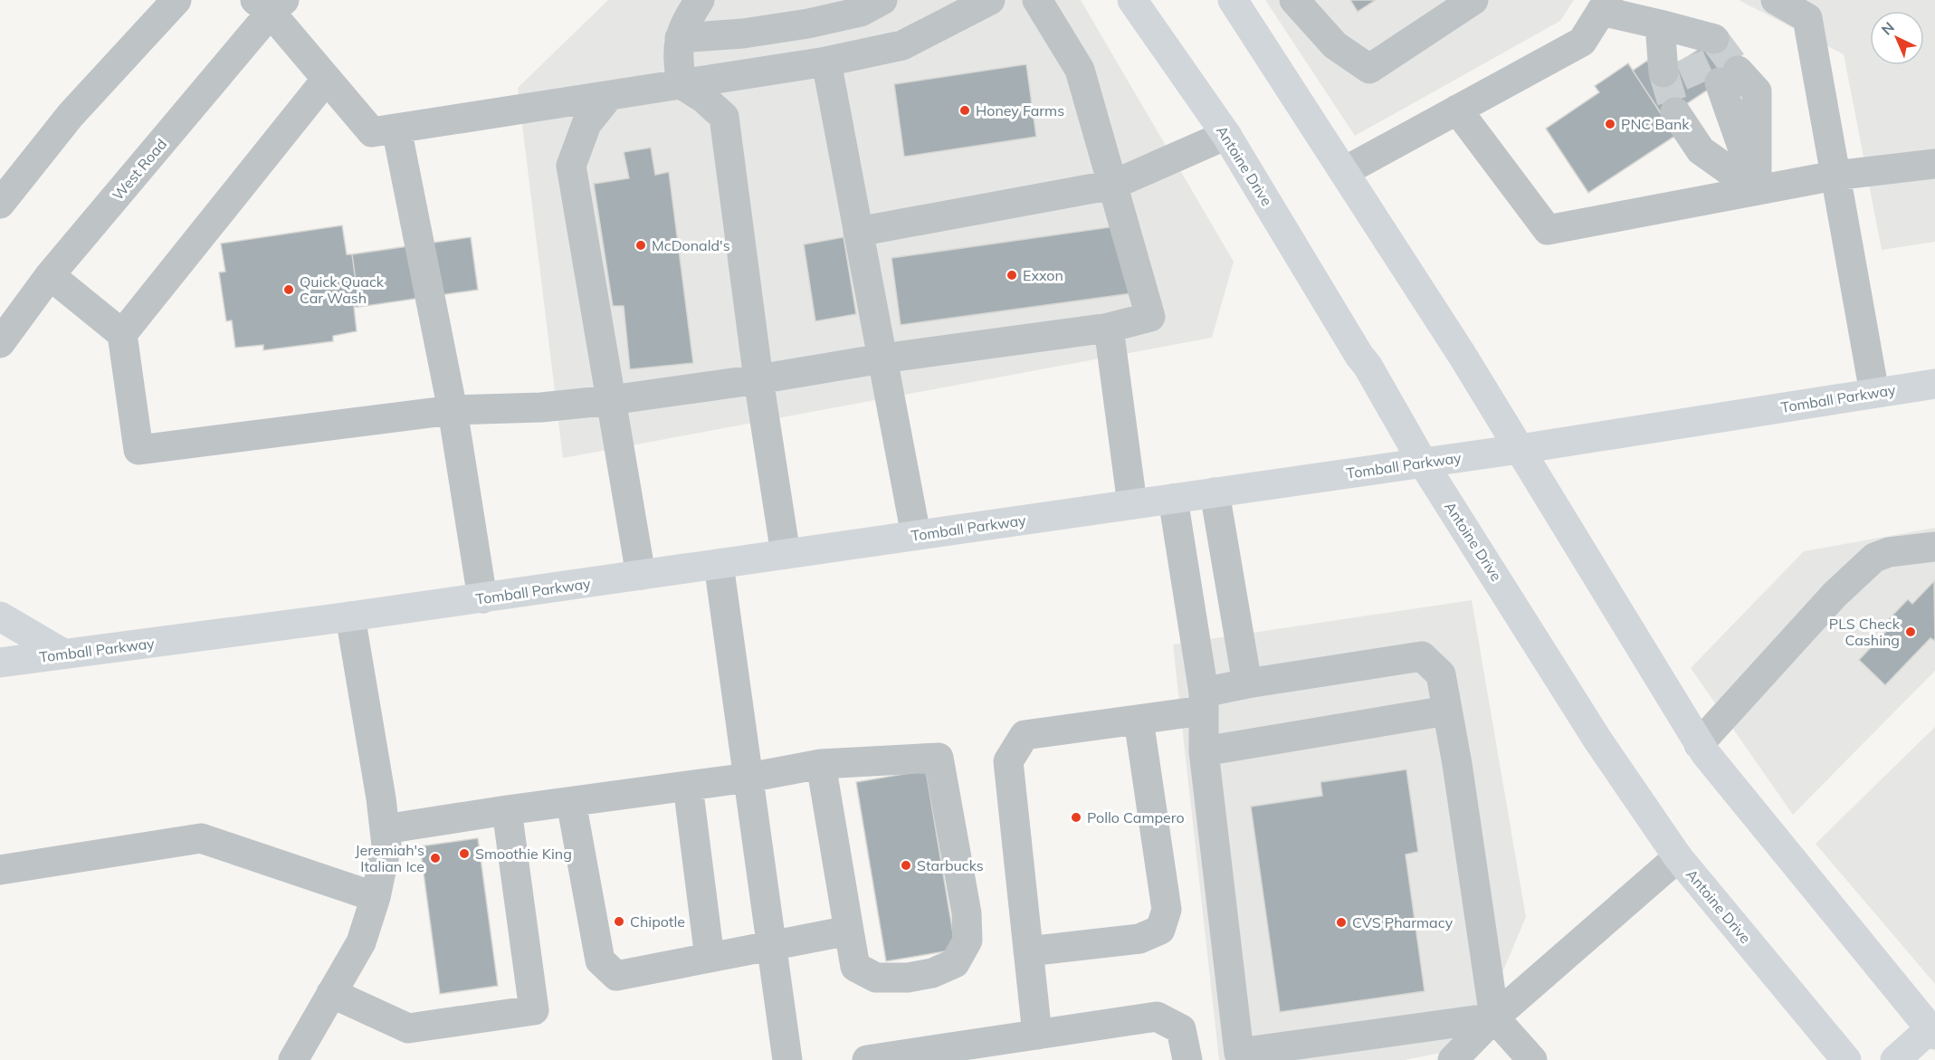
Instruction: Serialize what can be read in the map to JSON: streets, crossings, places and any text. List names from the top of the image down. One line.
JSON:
{"streets":{"main road":["Antoine Drive","Tomball Parkway"],"street":["West Road"]},"crossings":[["Antoine Drive","Tomball Parkway"]],"places":["Honey Farms","PNC Bank","McDonald's","Exxon","Quick Quack Car Wash","PLS Check Cashing","Pollo Campero","Smoothie King","Jeremiah's Italian Ice","Starbucks","Chipotle","CVS Pharmacy"],"north":"top left"}
